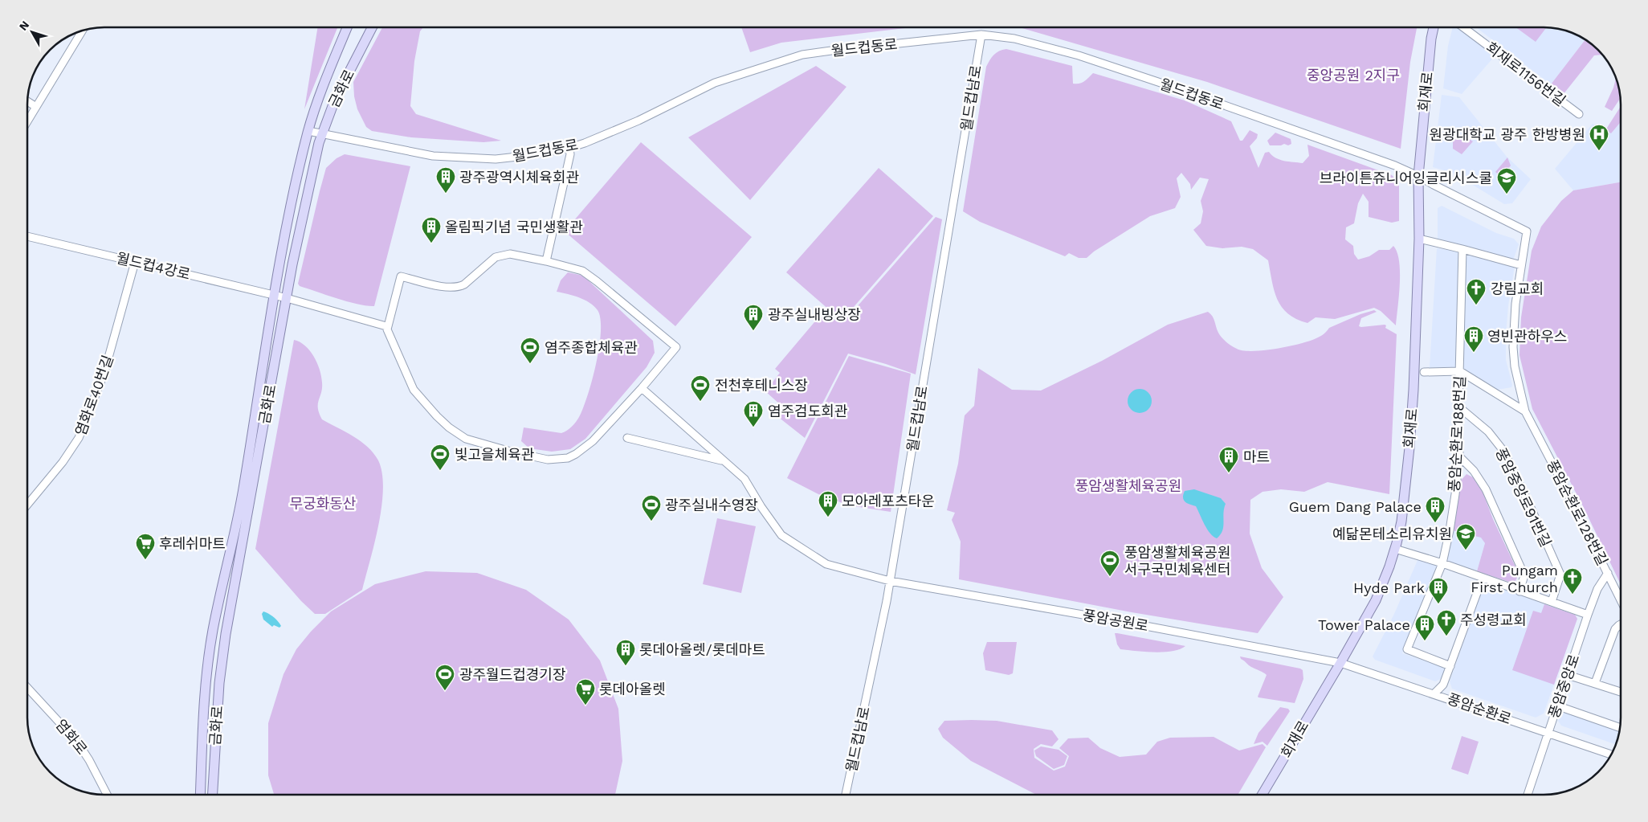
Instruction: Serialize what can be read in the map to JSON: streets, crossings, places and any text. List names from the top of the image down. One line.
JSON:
{"streets":{"main road":["금화로","회재로"],"street":["월드컵동로","회재로1156번길","월드컵남로","월드컵4강로","염화로40번길","풍암순환로188번길","풍암중앙로91번길","풍암순환로128번길","풍암공원로","풍암중앙로","풍암순환로","염화로"]},"crossings":[["월드컵동로","금화로"],["월드컵동로","회재로"],["월드컵동로","월드컵남로"],["월드컵동로","풍암순환로128번길"],["금화로","월드컵4강로"],["회재로","풍암순환로128번길"],["회재로","풍암공원로"],["회재로","풍암순환로"],["월드컵남로","풍암공원로"],["월드컵4강로","염화로40번길"],["풍암순환로188번길","풍암중앙로91번길"],["풍암순환로128번길","풍암중앙로"],["풍암공원로","풍암순환로"],["풍암중앙로","풍암순환로"]],"parks":["중앙공원 2지구","풍암생활체육공원","무궁화동산"],"places":{"hospital":["원광대학교 광주 한방병원"],"building":["광주광역시체육회관","올림픽기념 국민생활관","광주실내빙상장","영빈관하우스","염주검도회관","마트","모아레포츠타운","Guem Dang Palace","Hyde Park","Tower Palace","롯데아올렛/롯데마트"],"school or university":["브라이튼쥬니어잉글리시스쿨","예닮몬테소리유치원"],"church":["강림교회","Pungam First Church","주성령교회"],"sports":["염주종합체육관","전천후테니스장","빛고을체육관","광주실내수영장","풍암생활체육공원 서구국민체육센터","광주월드컵경기장"],"supermarket":["후레쉬마트","롯데아올렛"]},"north":"top left"}
